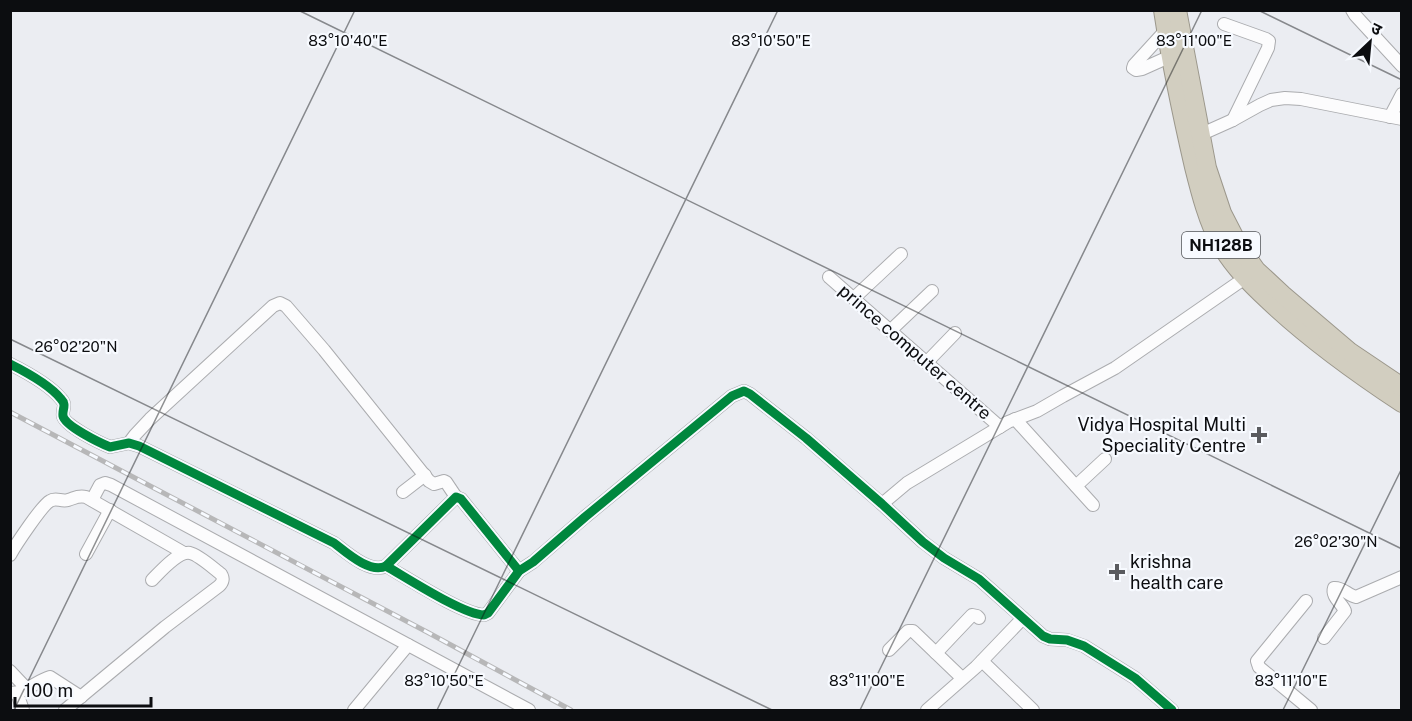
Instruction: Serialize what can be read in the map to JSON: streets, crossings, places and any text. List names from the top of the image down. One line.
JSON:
{"streets":{"highway":["NH128B"],"street":["prince computer centre"]},"places":{"health":["Vidya Hospital Multi Speciality Centre","krishna health care"]},"scale_bar":"100 m","north":"top right","coordinates":["83°10'40\"E","83°10'50\"E","83°11'00\"E","26°02'20\"N","26°02'30\"N","83°11'10\"E"]}
